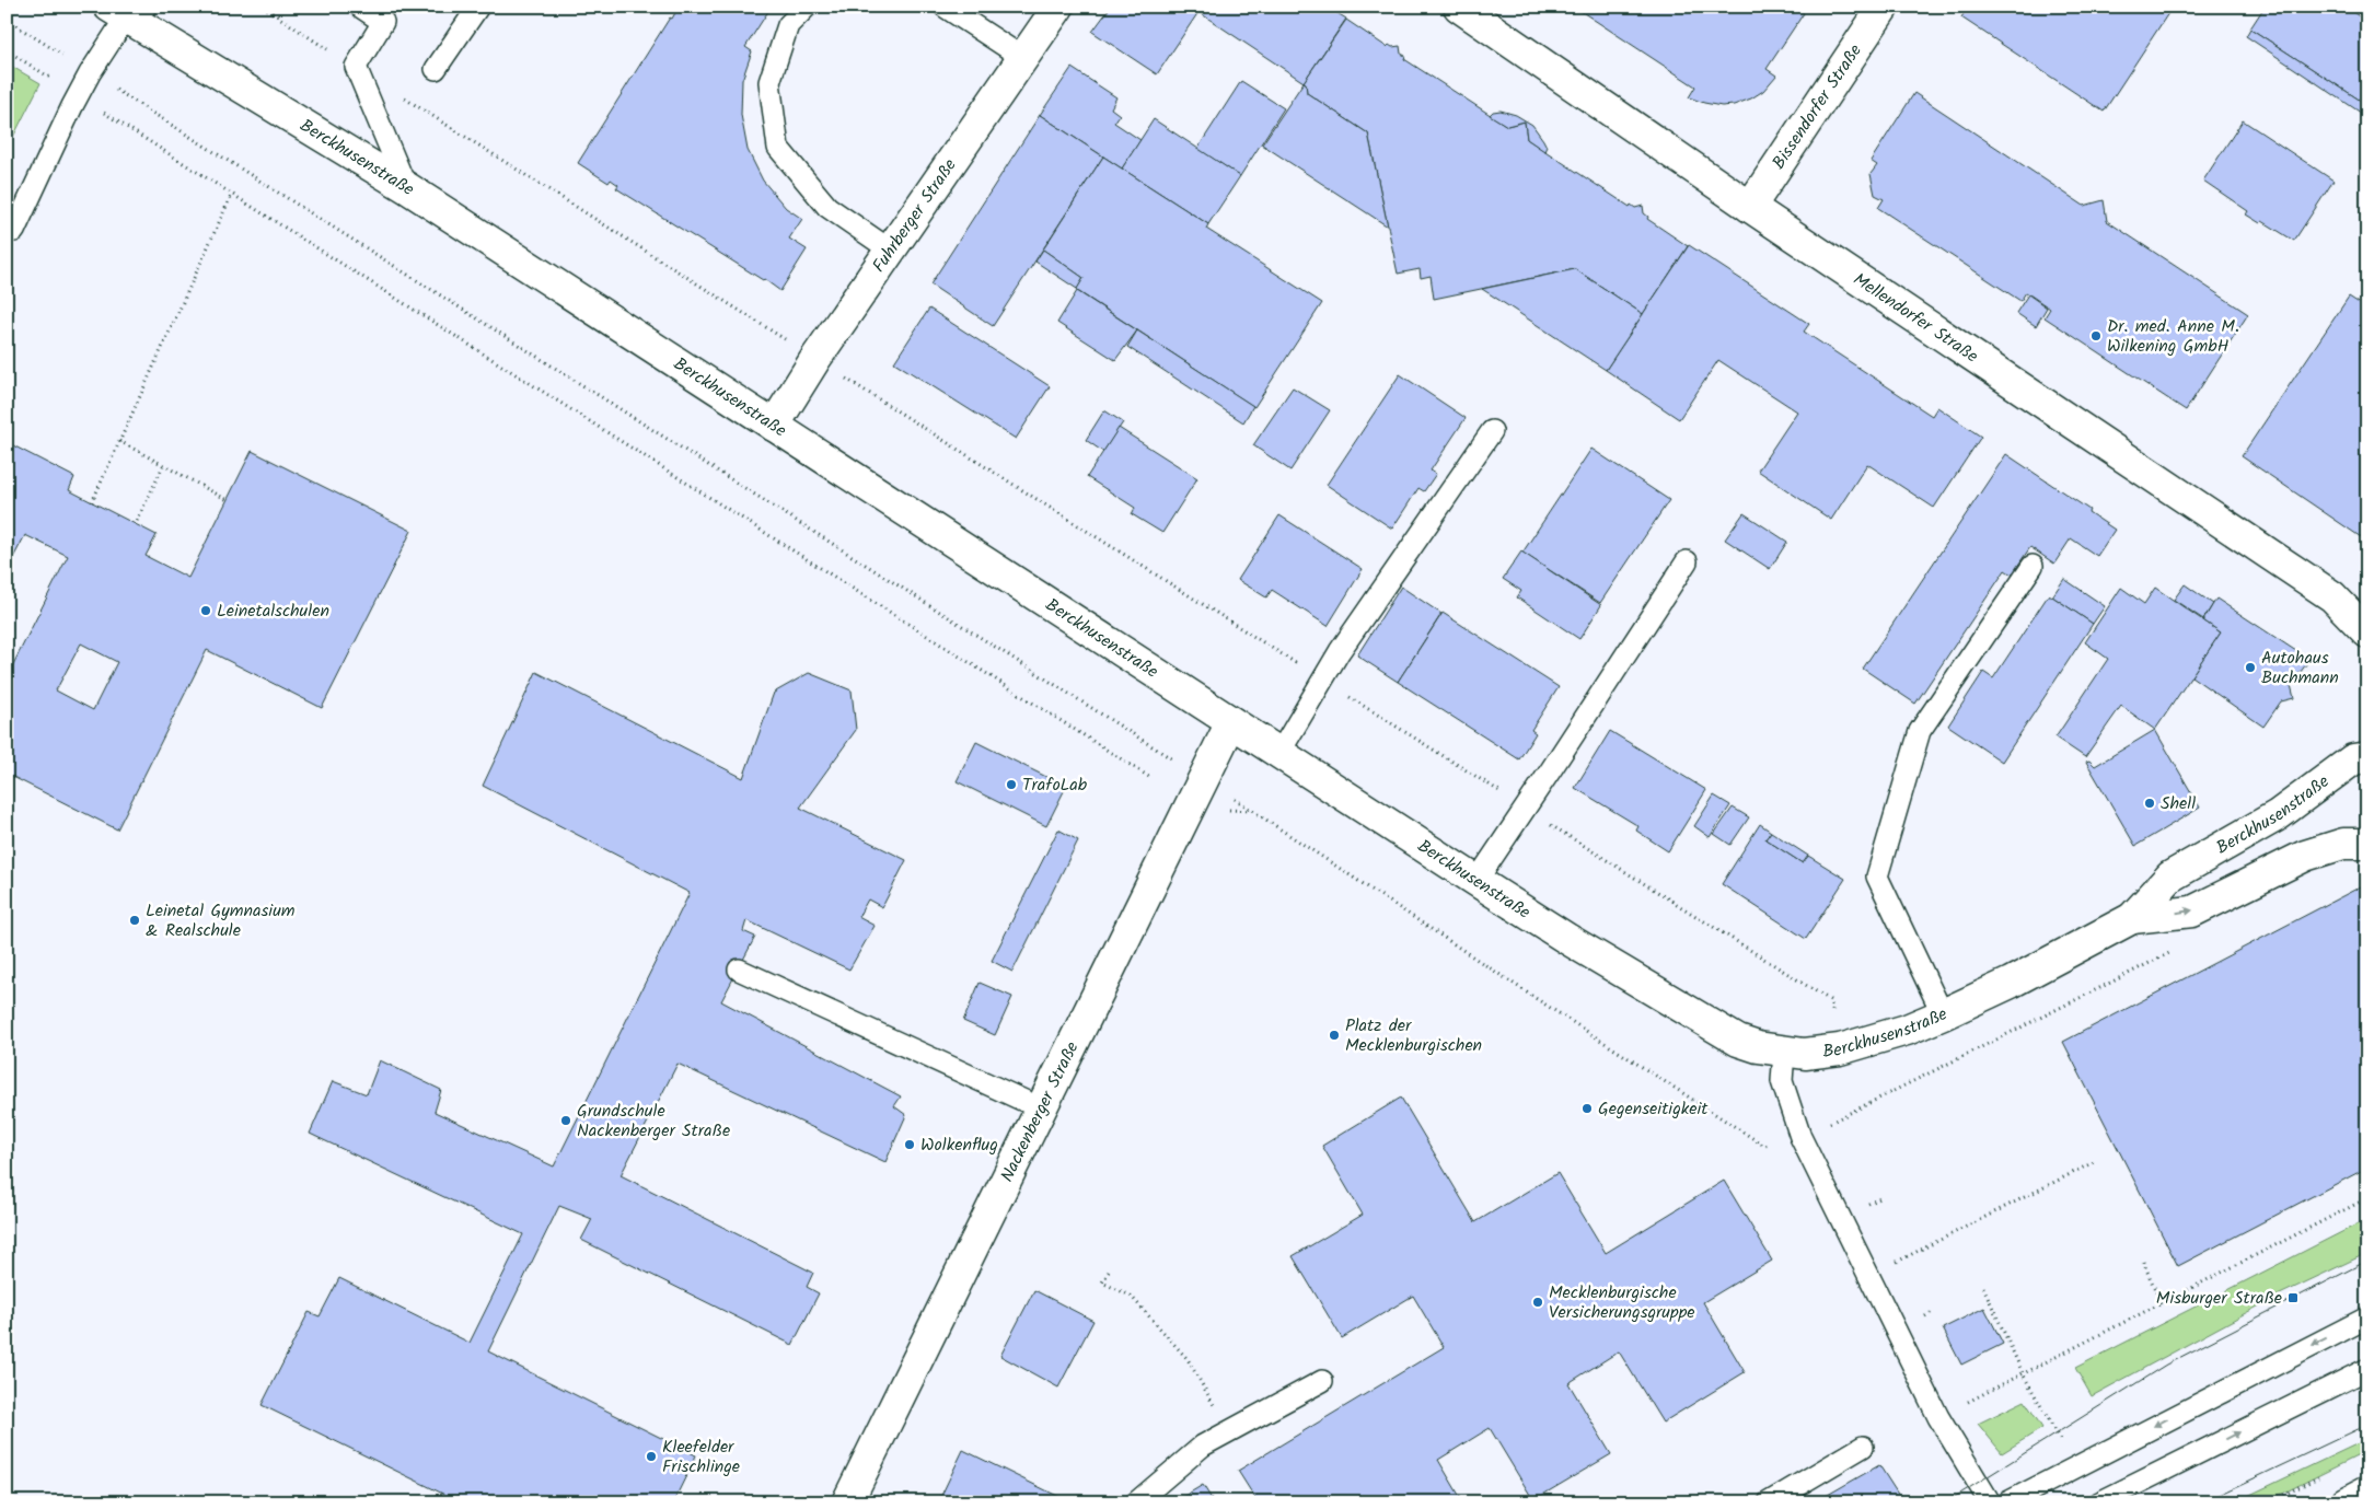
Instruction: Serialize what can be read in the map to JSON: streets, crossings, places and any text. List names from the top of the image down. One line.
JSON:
{"streets":{"street":["Bissendorfer Straße","Berckhusenstraße","Fuhrberger Straße","Mellendorfer Straße","Nackenberger Straße"]},"crossings":[["Bissendorfer Straße","Mellendorfer Straße"],["Berckhusenstraße","Fuhrberger Straße"],["Berckhusenstraße","Nackenberger Straße"]],"places":{"other":["Dr. med. Anne M. Wilkening GmbH","Leinetalschulen","Autohaus Buchmann","TrafoLab","Shell","Leinetal Gymnasium & Realschule","Platz der Mecklenburgischen","Gegenseitigkeit","Grundschule Nackenberger Straße","Wolkenflug","Mecklenburgische Versicherungsgruppe","Kleefelder Frischlinge"],"transit":["Misburger Straße"]}}
